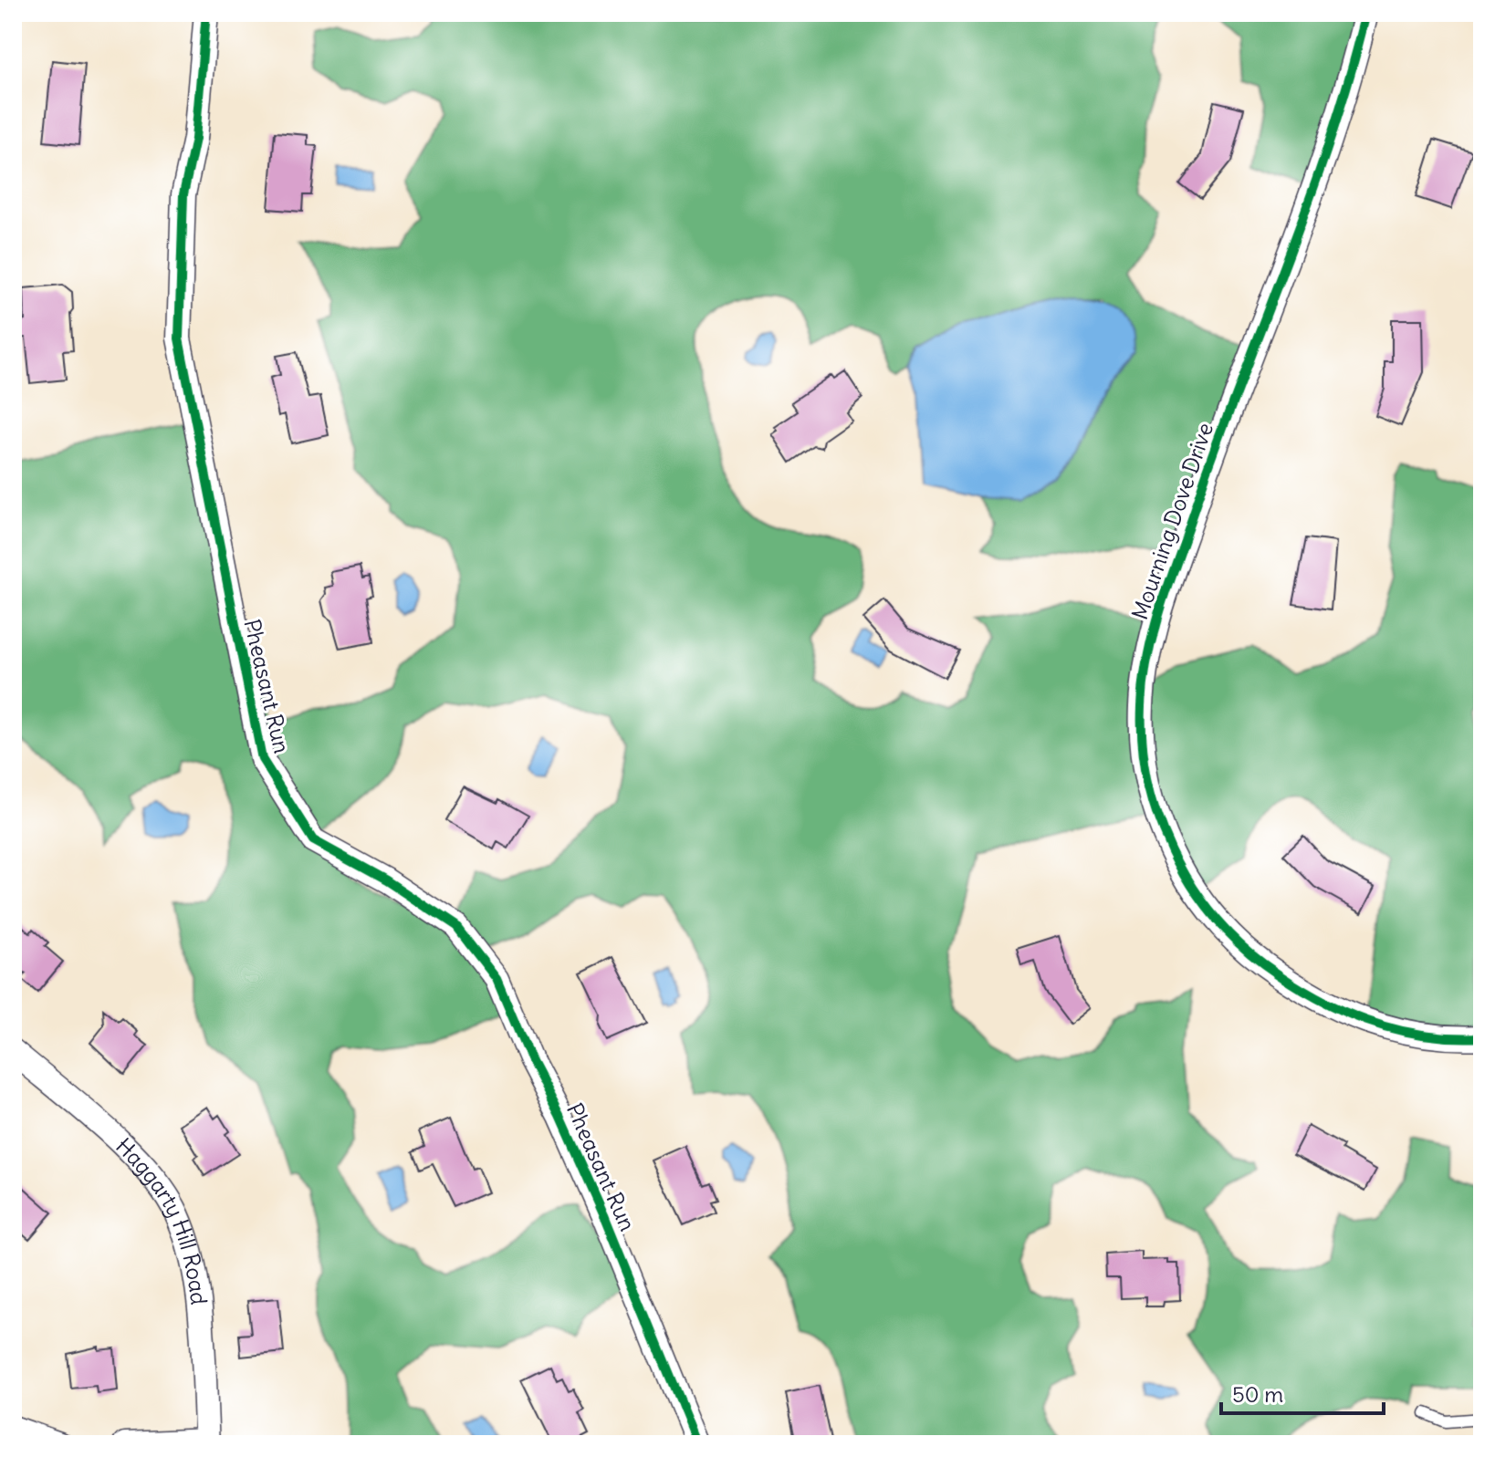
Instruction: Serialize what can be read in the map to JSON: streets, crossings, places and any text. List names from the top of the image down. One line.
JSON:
{"streets":{"street":["Mourning Dove Drive","Pheasant Run","Haggarty Hill Road"]},"scale_bar":"50 m"}
